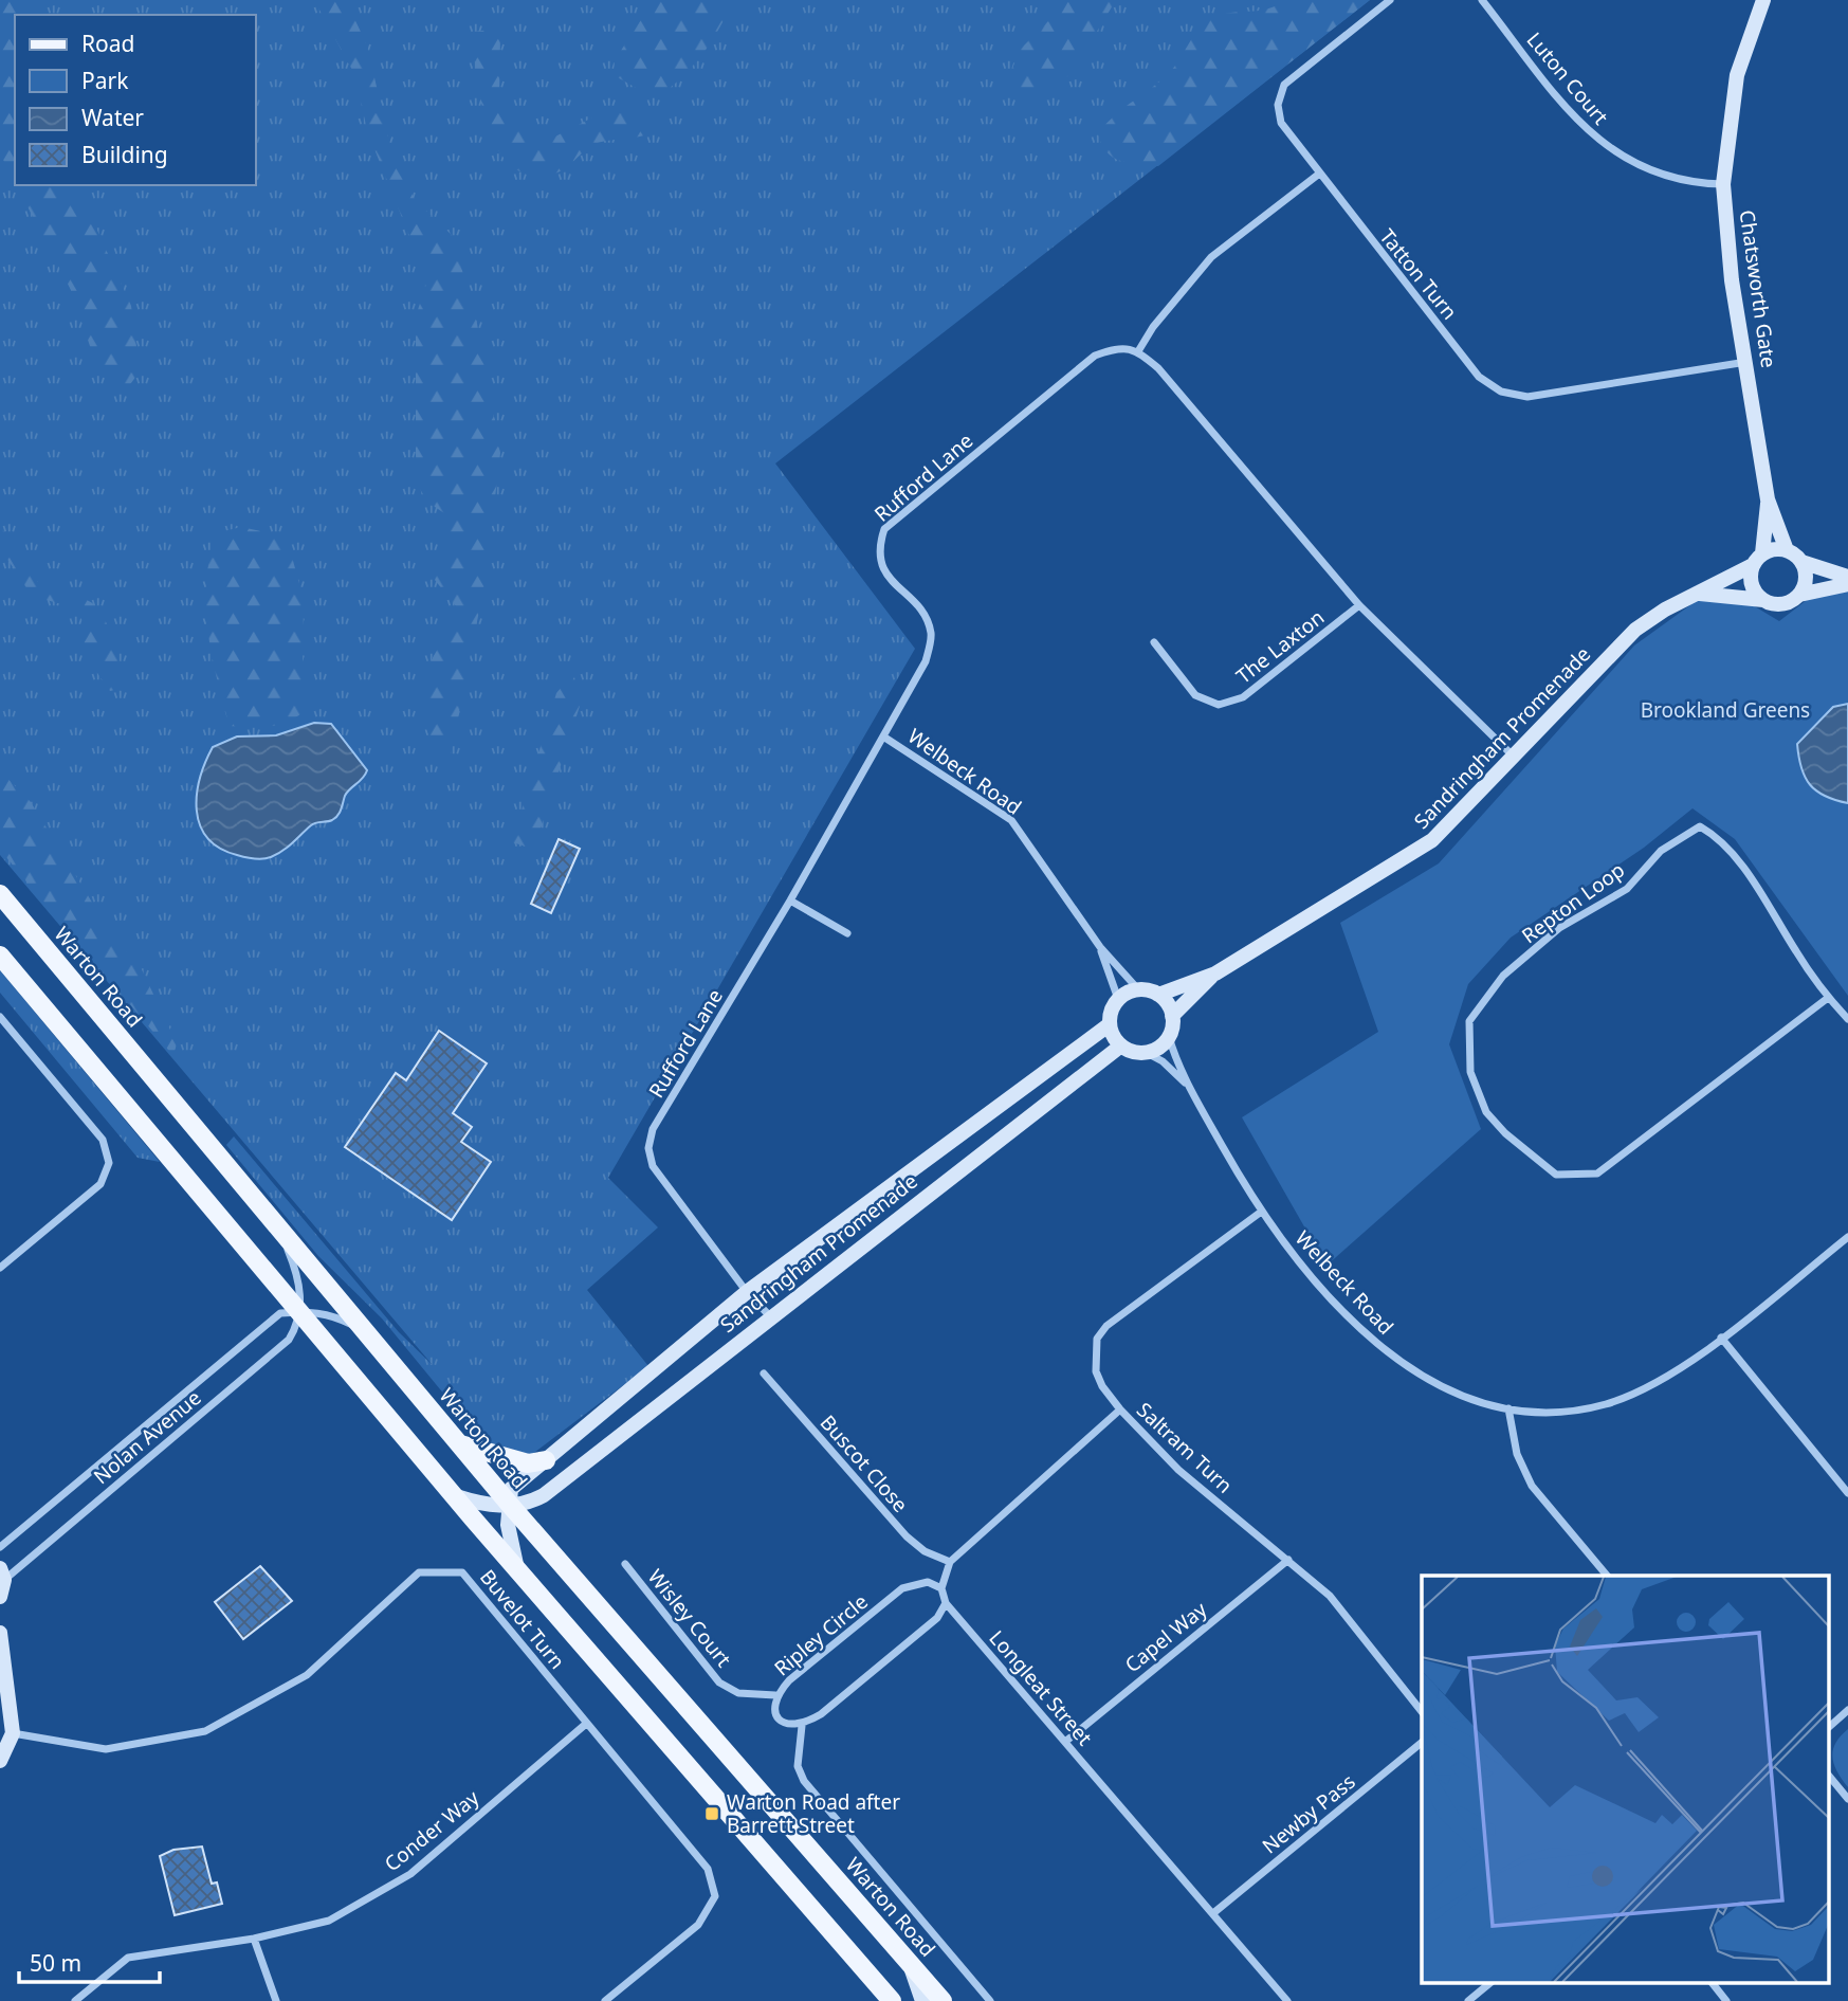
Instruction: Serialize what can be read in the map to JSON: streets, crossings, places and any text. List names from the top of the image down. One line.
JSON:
{"streets":{"main road":["Warton Road"],"street":["Luton Court","Tatton Turn","Chatsworth Gate","Rufford Lane","The Laxton","Sandringham Promenade","Welbeck Road","Repton Loop","Nolan Avenue","Saltram Turn","Buscot Close","Wisley Court","Buvelot Turn","Ripley Circle","Capel Way","Longleat Street","Newby Pass","Conder Way"]},"crossings":[["Luton Court","Chatsworth Gate"],["Tatton Turn","Chatsworth Gate"],["Chatsworth Gate","Sandringham Promenade"],["Rufford Lane","Sandringham Promenade"],["Rufford Lane","Welbeck Road"],["Sandringham Promenade","Welbeck Road"],["Sandringham Promenade","Warton Road"],["Welbeck Road","Saltram Turn"],["Warton Road","Nolan Avenue"],["Saltram Turn","Capel Way"],["Wisley Court","Ripley Circle"],["Buvelot Turn","Conder Way"],["Ripley Circle","Longleat Street"],["Capel Way","Longleat Street"],["Longleat Street","Newby Pass"]],"parks":["Brookland Greens"],"places":{"transit":["Warton Road after Barrett Street"]},"legend":["Road","Park","Water","Building"],"scale_bar":"50 m"}
